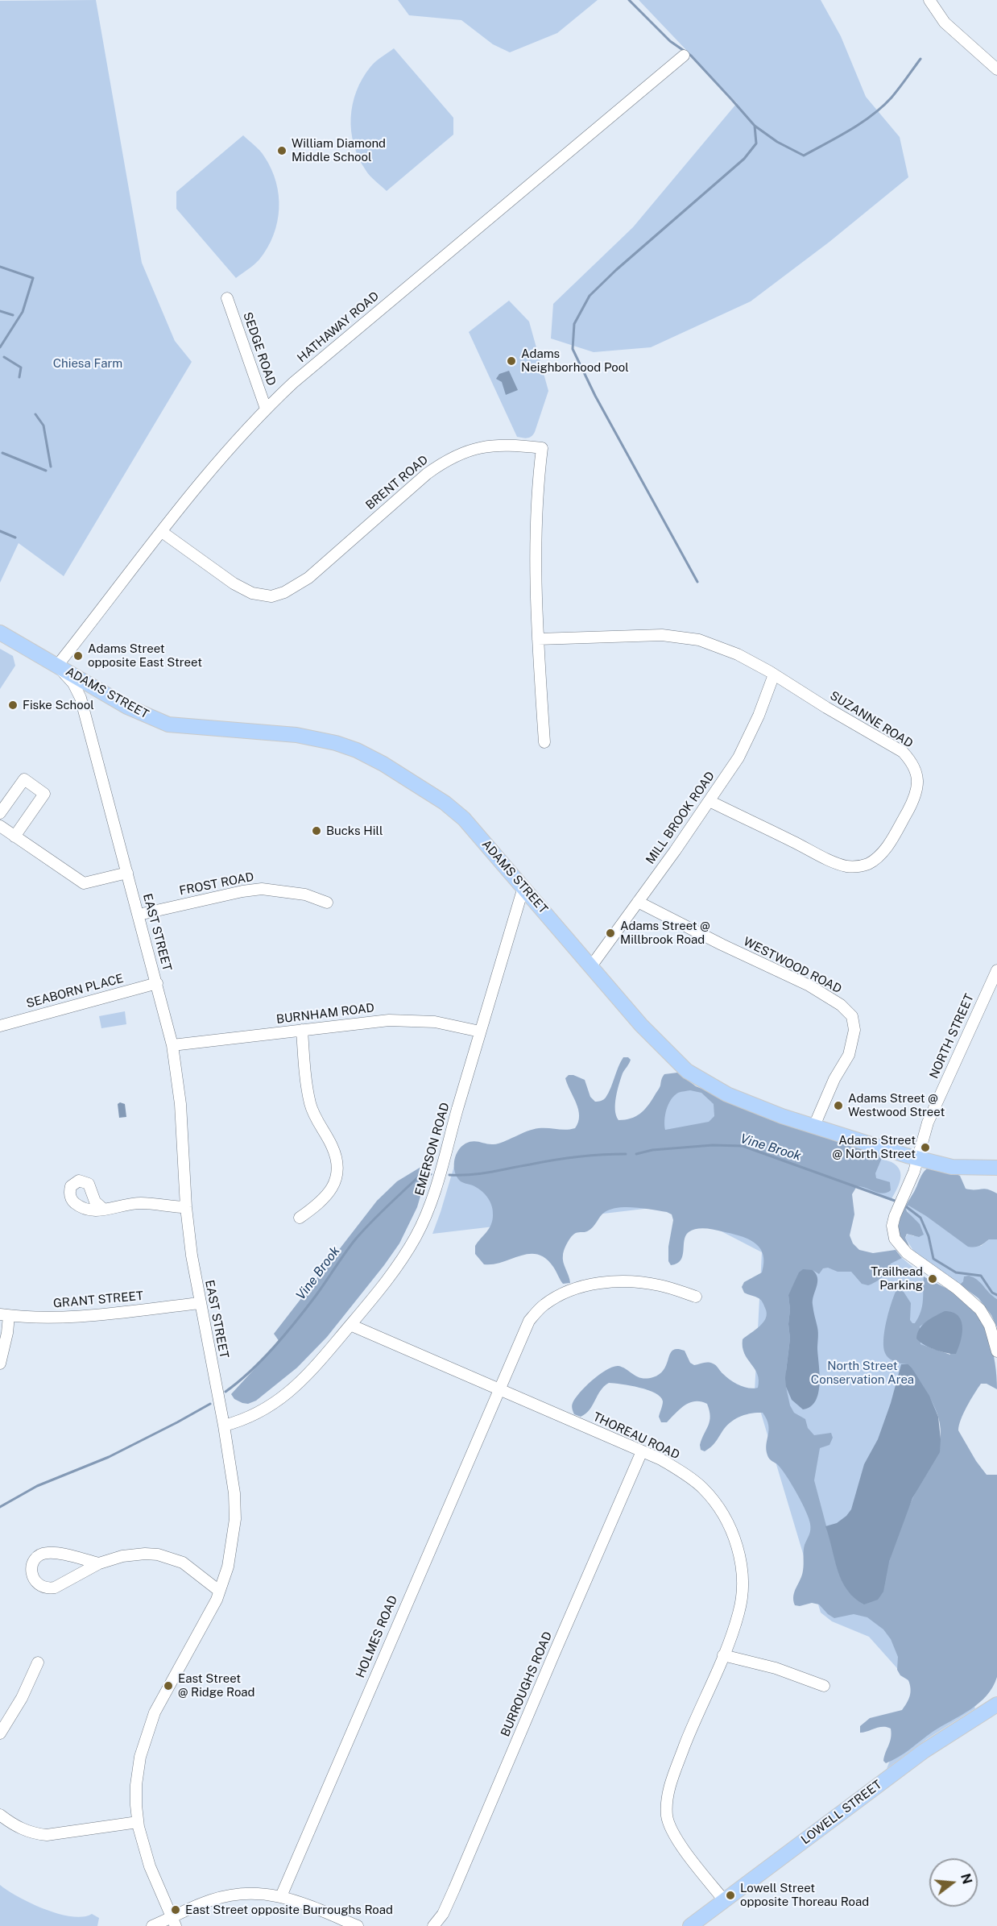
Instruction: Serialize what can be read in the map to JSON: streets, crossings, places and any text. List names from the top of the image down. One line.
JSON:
{"streets":{"main road":["ADAMS STREET","LOWELL STREET"],"street":["HATHAWAY ROAD","SEDGE ROAD","BRENT ROAD","SUZANNE ROAD","MILL BROOK ROAD","FROST ROAD","EAST STREET","WESTWOOD ROAD","SEABORN PLACE","BURNHAM ROAD","NORTH STREET","EMERSON ROAD","GRANT STREET","THOREAU ROAD","HOLMES ROAD","BURROUGHS ROAD"]},"crossings":[["HATHAWAY ROAD","SEDGE ROAD"],["HATHAWAY ROAD","BRENT ROAD"],["HATHAWAY ROAD","ADAMS STREET"],["HATHAWAY ROAD","EAST STREET"],["BRENT ROAD","SUZANNE ROAD"],["ADAMS STREET","MILL BROOK ROAD"],["ADAMS STREET","EAST STREET"],["ADAMS STREET","WESTWOOD ROAD"],["ADAMS STREET","NORTH STREET"],["ADAMS STREET","EMERSON ROAD"],["SUZANNE ROAD","MILL BROOK ROAD"],["MILL BROOK ROAD","WESTWOOD ROAD"],["FROST ROAD","EAST STREET"],["EAST STREET","SEABORN PLACE"],["EAST STREET","BURNHAM ROAD"],["EAST STREET","EMERSON ROAD"],["EAST STREET","GRANT STREET"],["BURNHAM ROAD","EMERSON ROAD"],["EMERSON ROAD","THOREAU ROAD"],["THOREAU ROAD","HOLMES ROAD"],["THOREAU ROAD","BURROUGHS ROAD"],["THOREAU ROAD","LOWELL STREET"]],"water":["Vine Brook"],"parks":["Chiesa Farm","North Street Conservation Area"],"places":["William Diamond Middle School","Adams Neighborhood Pool","Adams Street opposite East Street","Fiske School","Bucks Hill","Adams Street @ Millbrook Road","Adams Street @ Westwood Street","Adams Street @ North Street","Trailhead Parking","East Street @ Ridge Road","Lowell Street opposite Thoreau Road","East Street opposite Burroughs Road"],"north":"right"}
